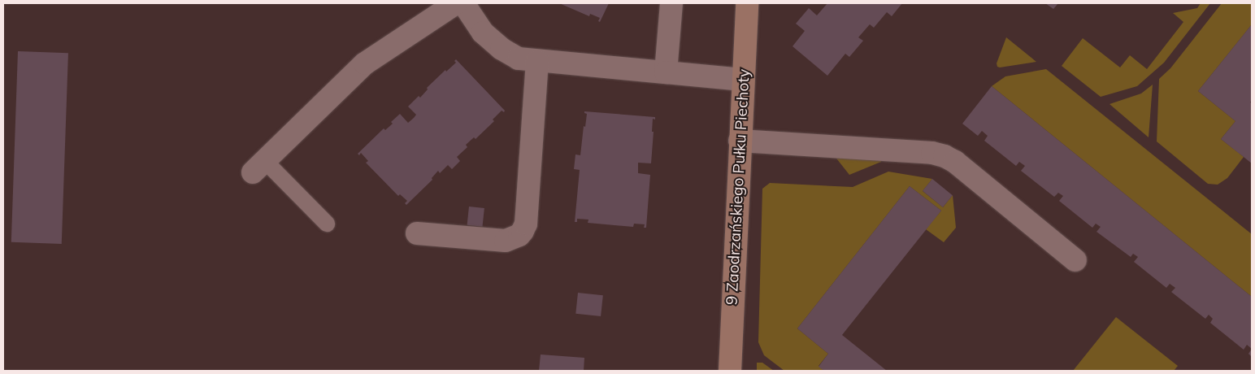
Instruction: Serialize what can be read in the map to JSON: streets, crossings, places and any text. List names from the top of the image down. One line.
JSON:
{"streets":{"street":["9 Zaodrzańskiego Pułku Piechoty"]}}
